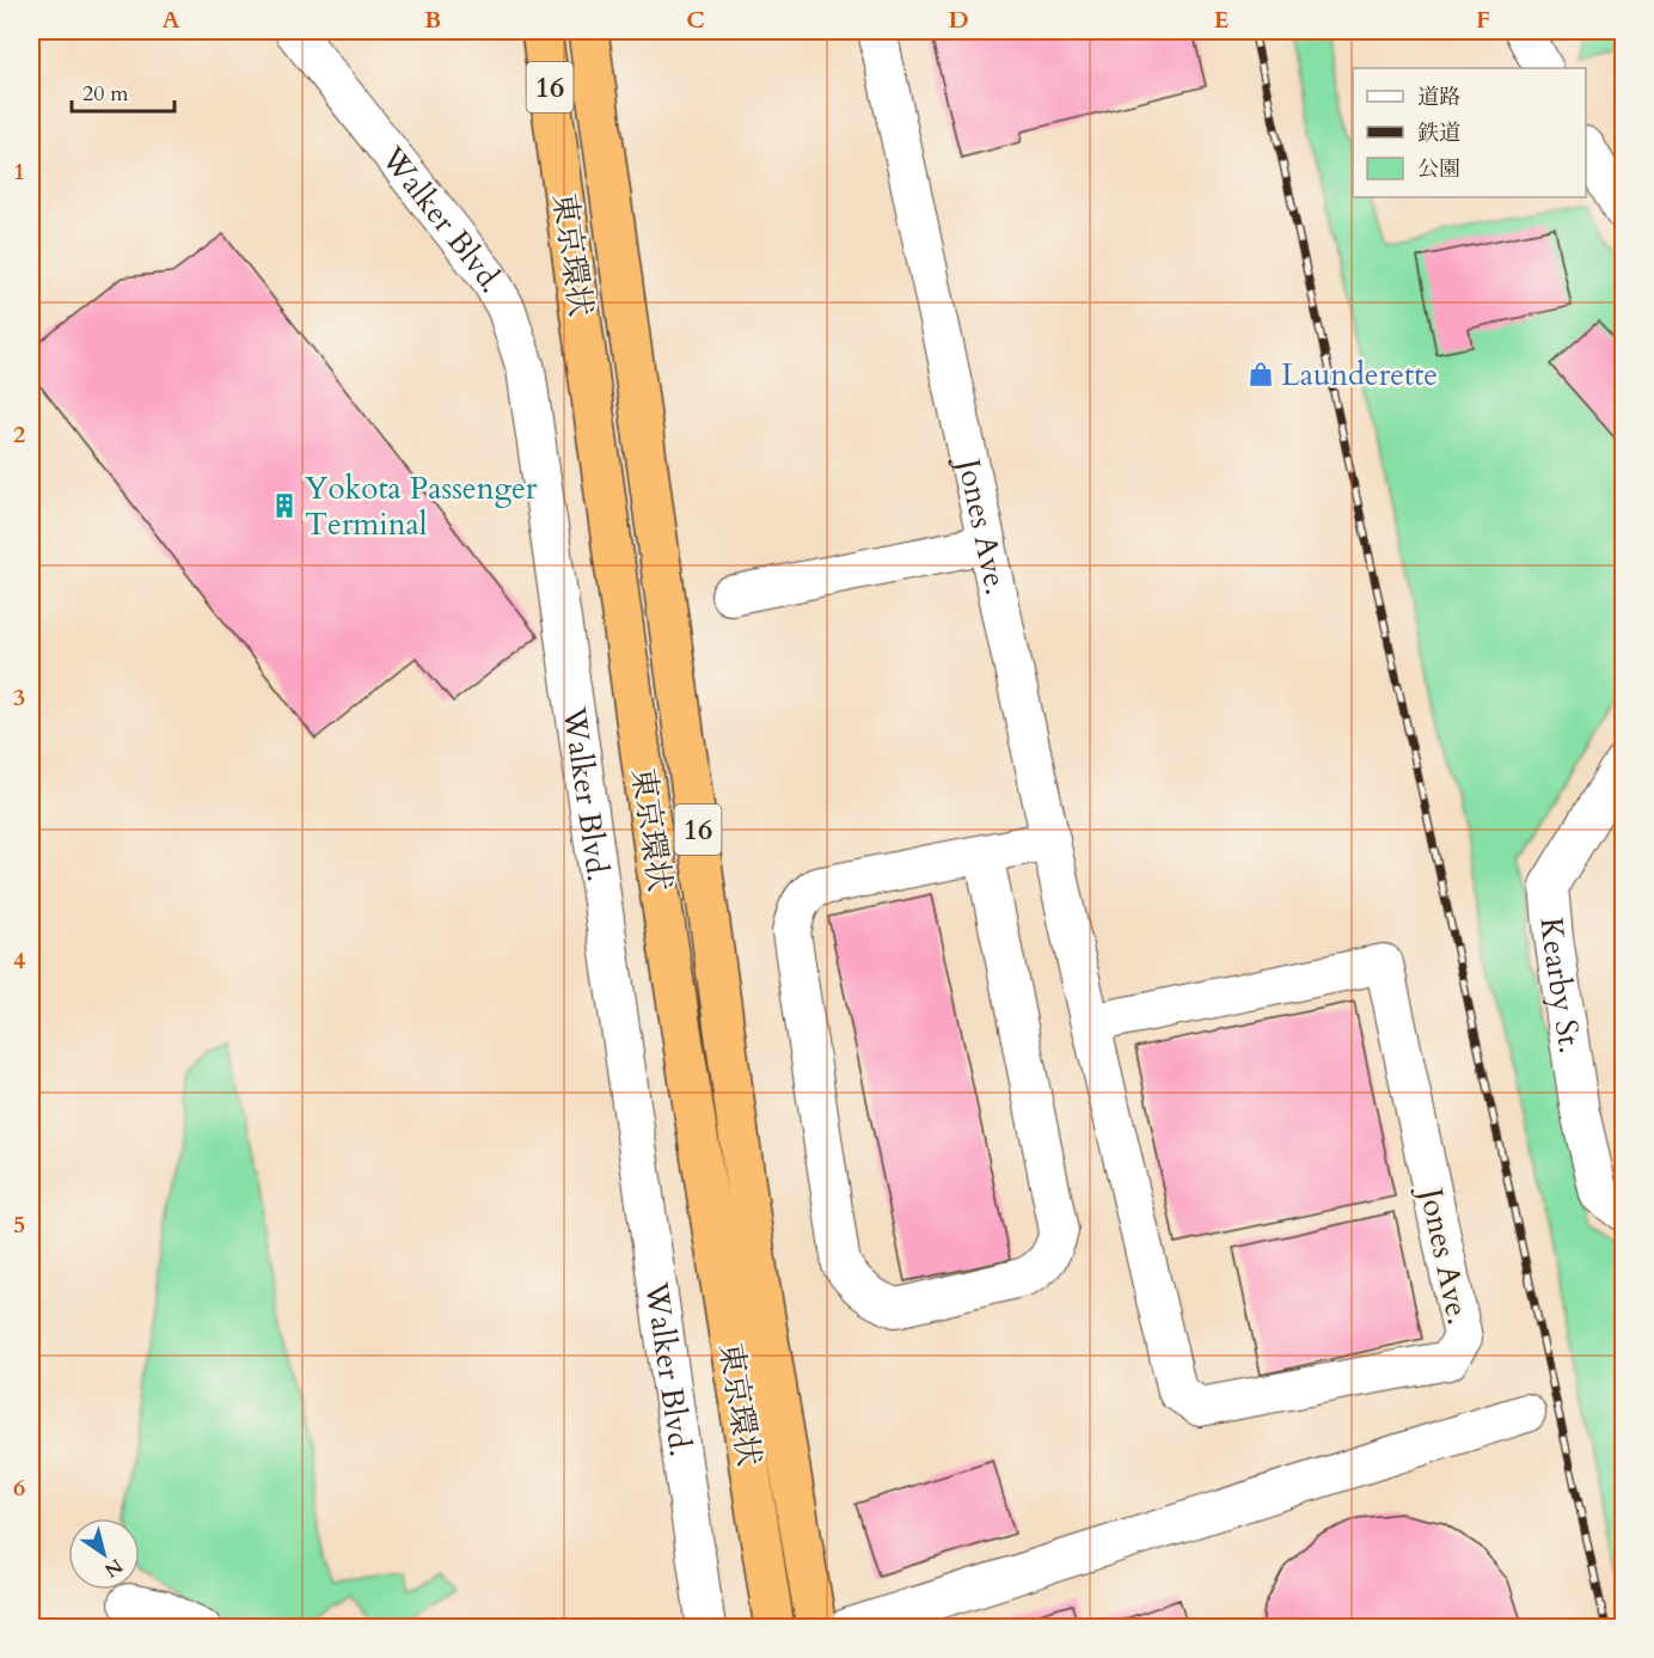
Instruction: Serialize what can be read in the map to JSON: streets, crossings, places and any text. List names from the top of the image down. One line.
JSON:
{"streets":{"highway":["16","東京環状"],"street":["Walker Blvd.","Jones Ave.","Kearby St."]},"places":{"shop":["Launderette"],"building":["Yokota Passenger Terminal"]},"legend":["道路","鉄道","公園"],"scale_bar":"20 m","north":"bottom right","grid":{"columns":["A","B","C","D","E","F"],"rows":["1","2","3","4","5","6"]}}
